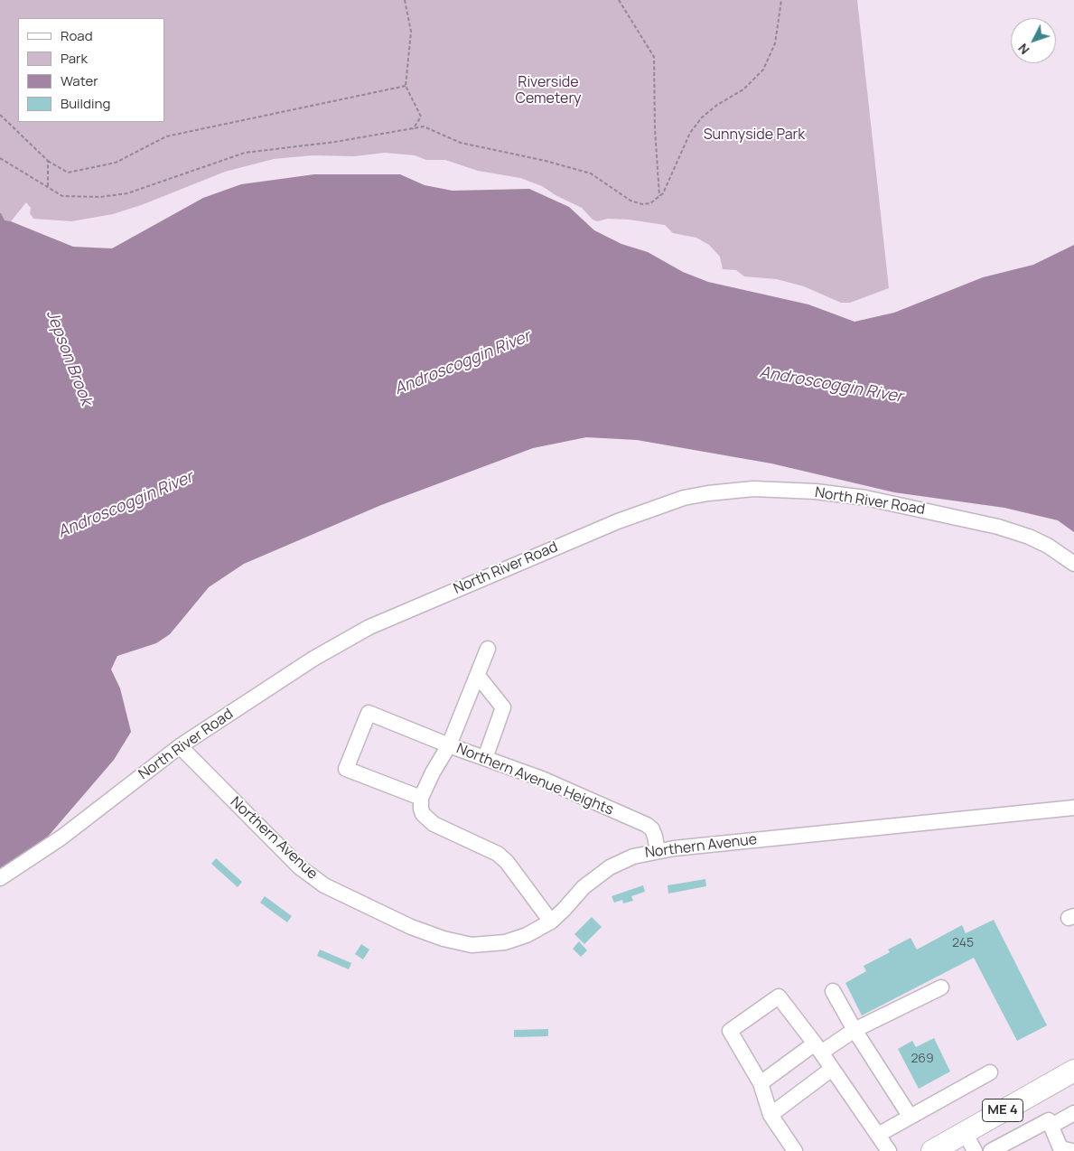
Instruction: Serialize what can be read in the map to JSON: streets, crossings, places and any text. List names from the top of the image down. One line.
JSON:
{"streets":{"highway":["ME 4"],"street":["North River Road","Northern Avenue Heights","Northern Avenue"]},"crossings":[["North River Road","Northern Avenue"],["Northern Avenue Heights","Northern Avenue"]],"water":["Jepson Brook","Androscoggin River"],"parks":["Riverside Cemetery","Sunnyside Park"],"house_numbers":["245","269"],"legend":["Road","Park","Water","Building"],"north":"bottom left"}
